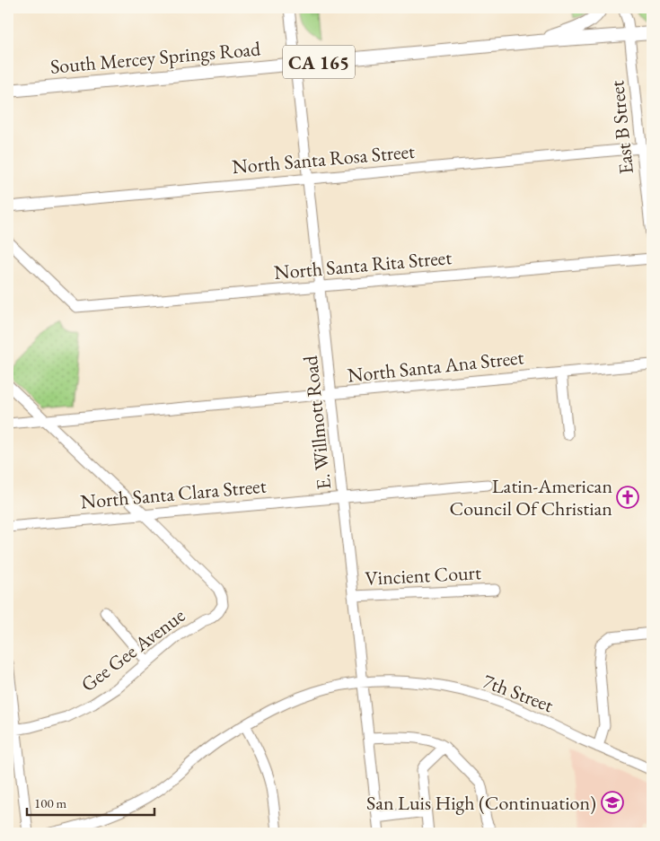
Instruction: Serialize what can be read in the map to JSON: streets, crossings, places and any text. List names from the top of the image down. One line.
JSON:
{"streets":{"main road":["South Mercey Springs Road","CA 165"],"street":["East B Street","North Santa Rosa Street","North Santa Rita Street","North Santa Ana Street","E. Willmott Road","North Santa Clara Street","Vincient Court","Gee Gee Avenue","7th Street"]},"crossings":[["South Mercey Springs Road","CA 165"],["South Mercey Springs Road","East B Street"],["South Mercey Springs Road","E. Willmott Road"],["CA 165","East B Street"],["East B Street","North Santa Rosa Street"],["North Santa Rosa Street","E. Willmott Road"],["North Santa Rita Street","E. Willmott Road"],["North Santa Ana Street","E. Willmott Road"],["E. Willmott Road","North Santa Clara Street"],["E. Willmott Road","Vincient Court"],["E. Willmott Road","7th Street"],["North Santa Clara Street","Gee Gee Avenue"]],"places":{"church":["Latin-American Council Of Christian"],"school or university":["San Luis High (Continuation)"]},"scale_bar":"100 m"}
